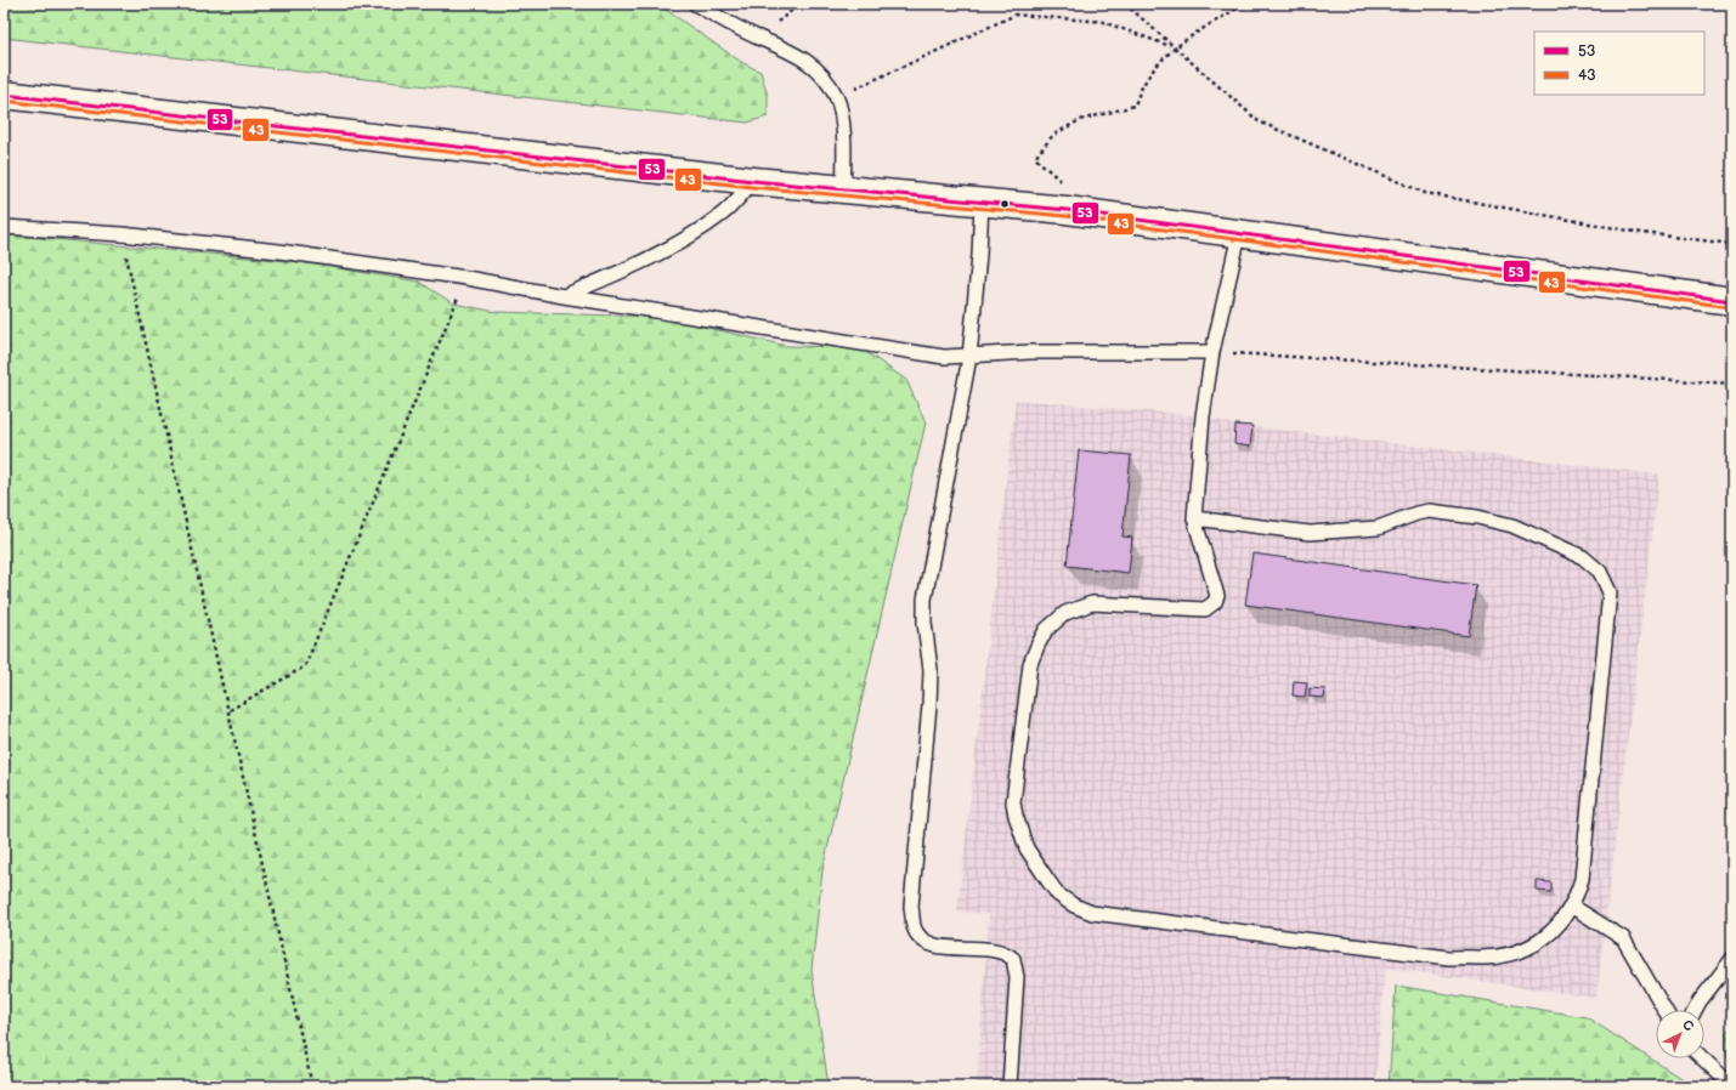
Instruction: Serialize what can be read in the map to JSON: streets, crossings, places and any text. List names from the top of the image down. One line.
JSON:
{"lines":["transit line 53","transit line 43"],"legend":["53","43"],"north":"top right"}
